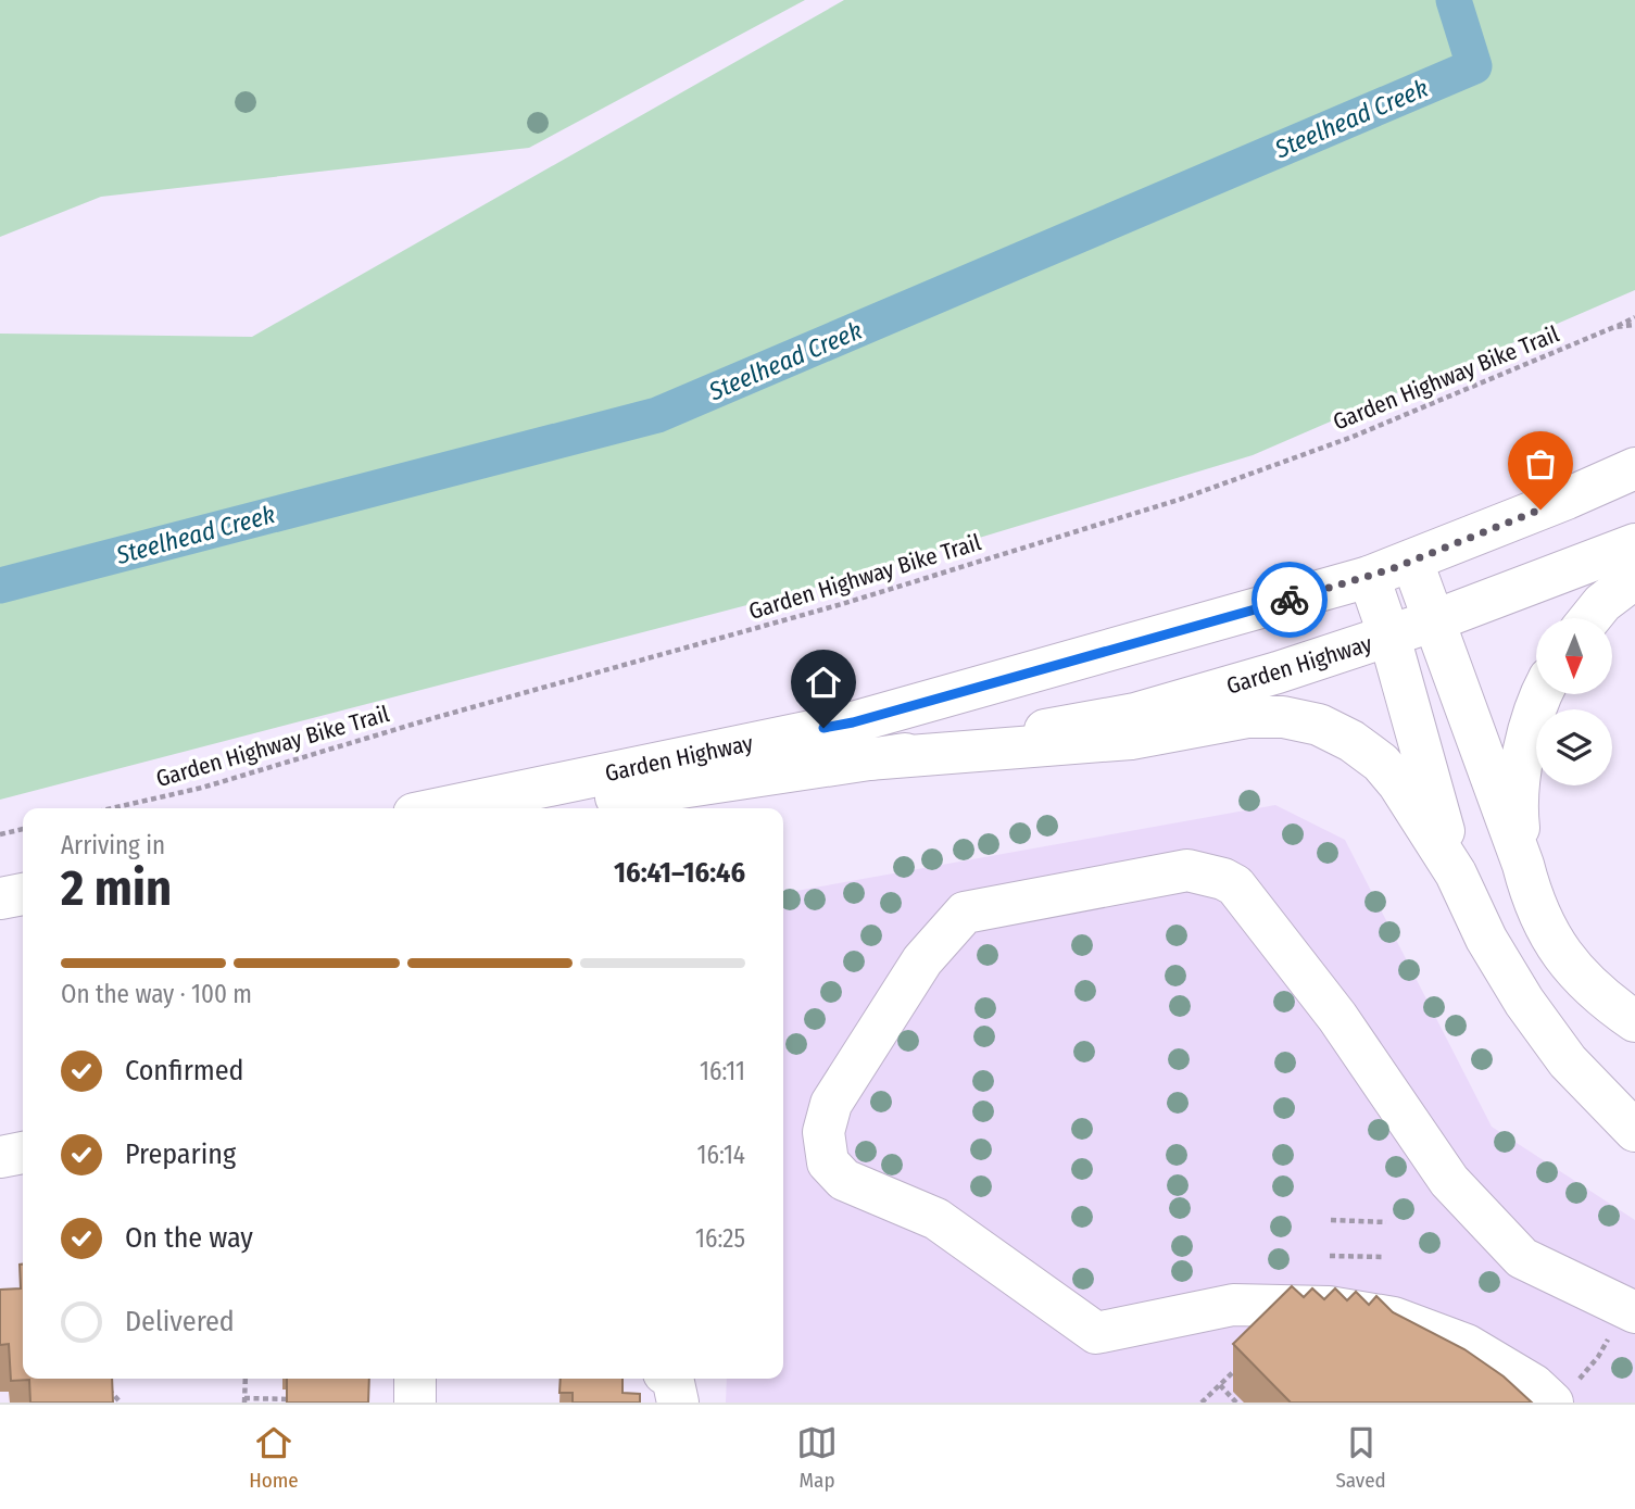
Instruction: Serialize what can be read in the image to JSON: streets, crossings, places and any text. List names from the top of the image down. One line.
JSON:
{"streets":{"main road":["Garden Highway"],"path":["Garden Highway Bike Trail"]},"water":["Steelhead Creek"],"north":"bottom","page":{"heading":["2 min","Arriving in","16:41–16:46"],"bar":"On the way · 100 m","list":[["Confirmed","16:11"],["Preparing","16:14"],["On the way","16:25"],"Delivered"],"tabs":["Home","Map","Saved"]}}
